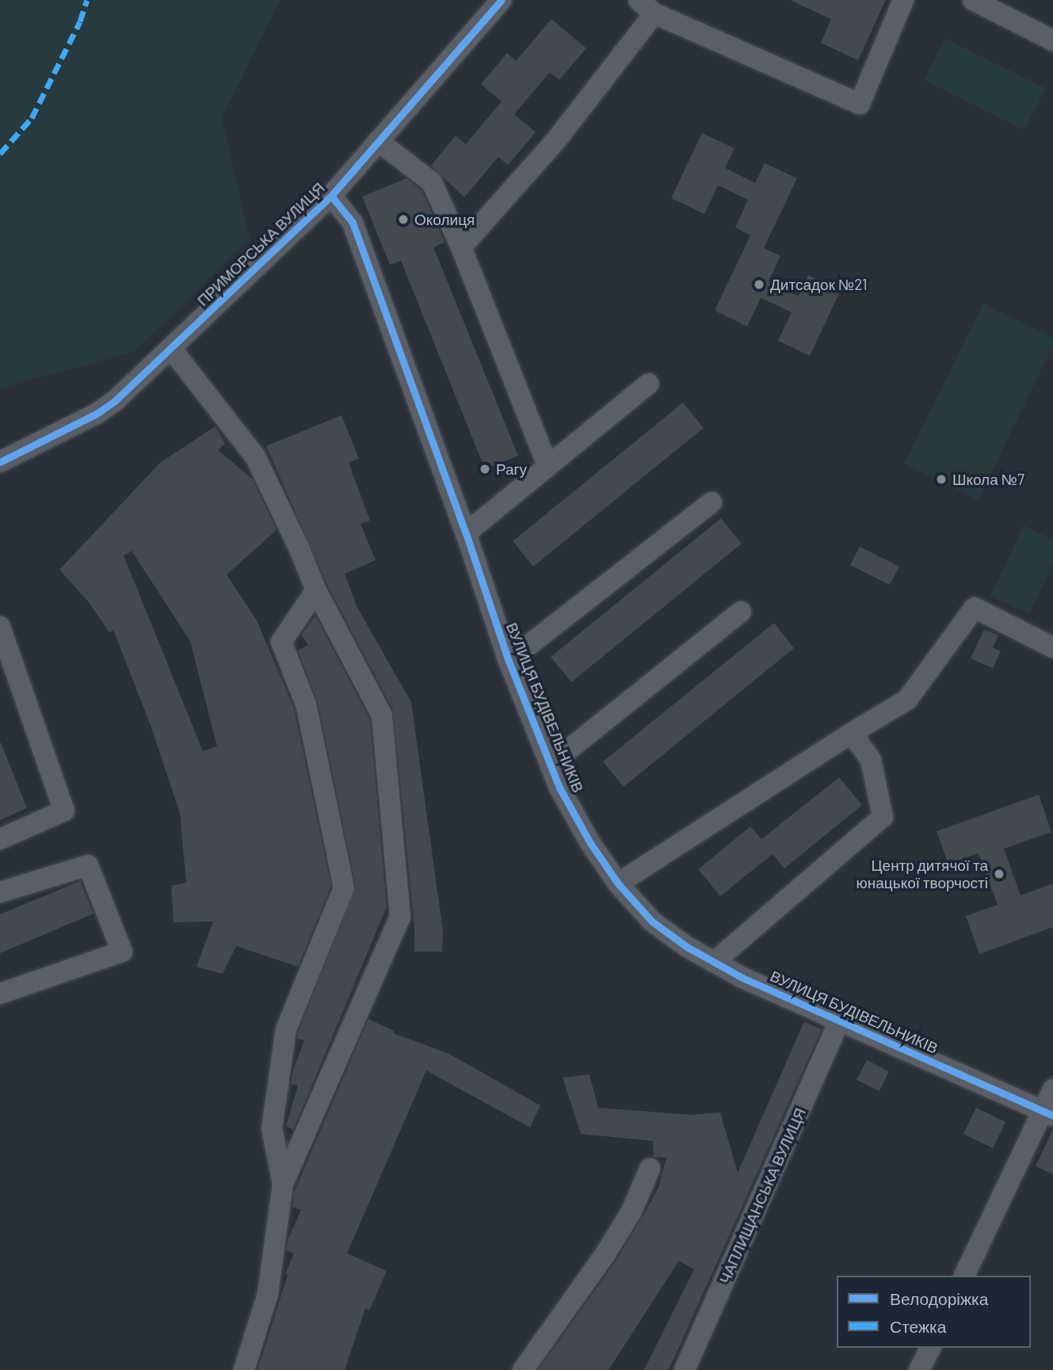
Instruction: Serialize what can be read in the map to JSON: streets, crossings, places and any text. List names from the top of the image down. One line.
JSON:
{"streets":{"street":["ПРИМОРСЬКА ВУЛИЦЯ","ВУЛИЦЯ БУДІВЕЛЬНИКІВ","ЧАПЛИЩАНСЬКА ВУЛИЦЯ"]},"crossings":[["ПРИМОРСЬКА ВУЛИЦЯ","ВУЛИЦЯ БУДІВЕЛЬНИКІВ"],["ВУЛИЦЯ БУДІВЕЛЬНИКІВ","ЧАПЛИЩАНСЬКА ВУЛИЦЯ"]],"places":["Околиця","Дитсадок №21","Рагу","Школа №7","Центр дитячої та юнацької творчості"],"legend":["Велодоріжка","Стежка"]}
